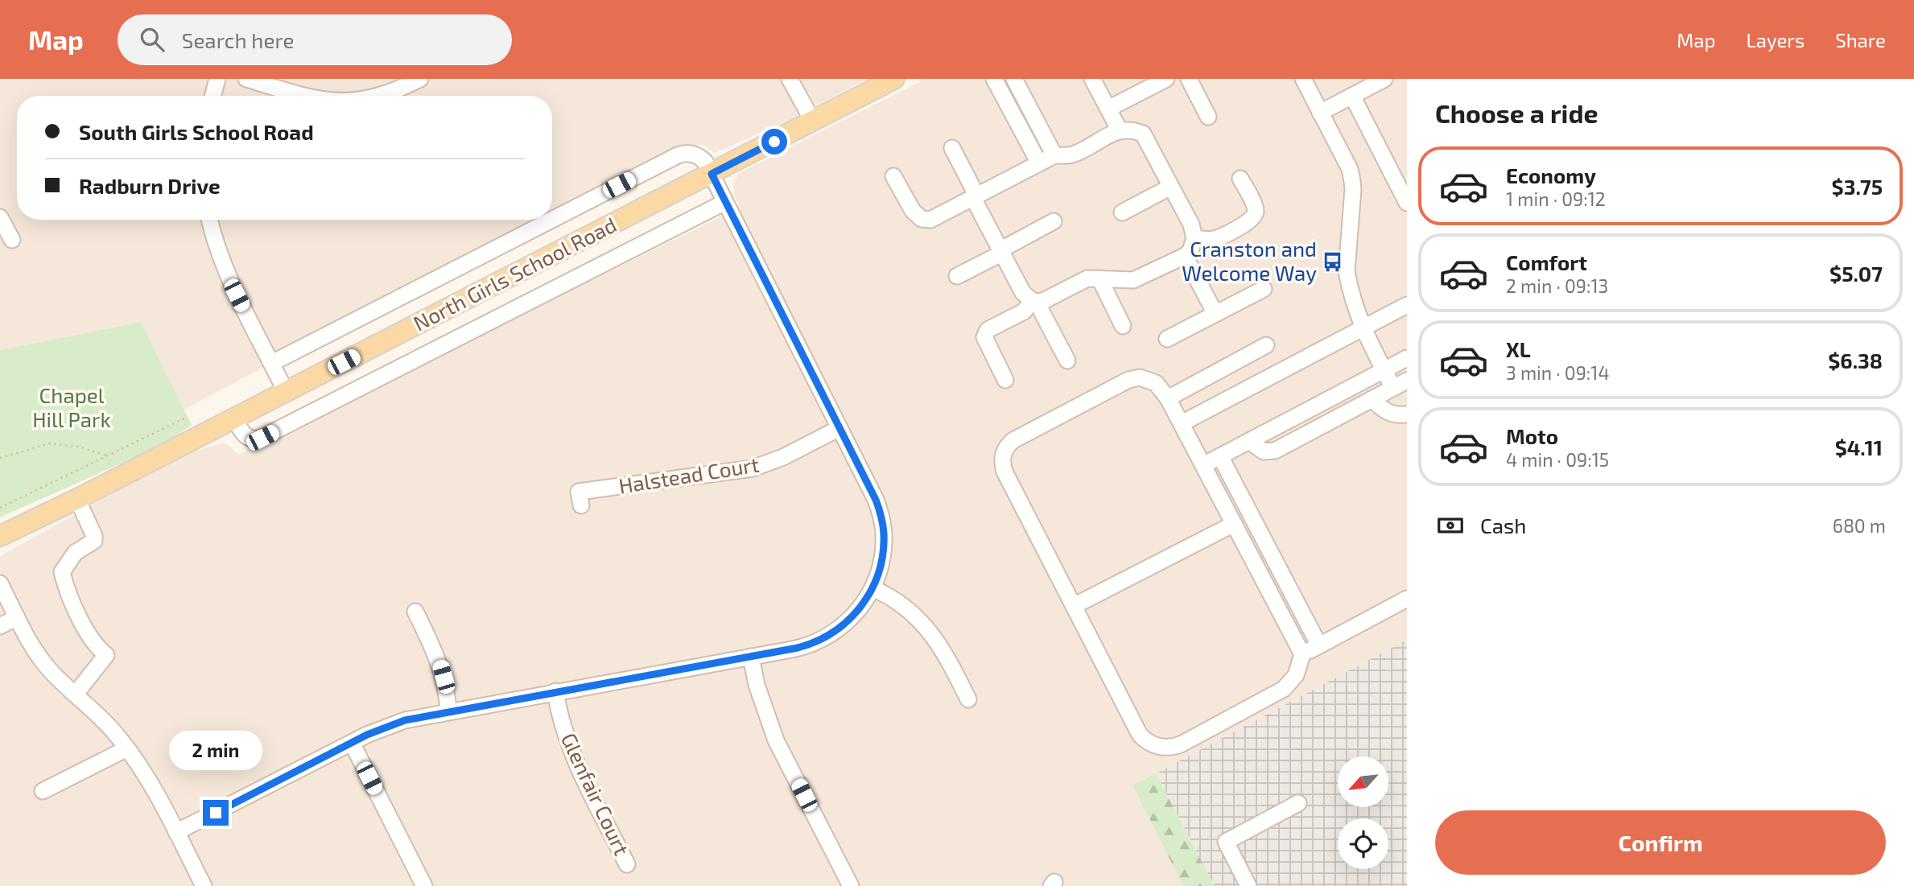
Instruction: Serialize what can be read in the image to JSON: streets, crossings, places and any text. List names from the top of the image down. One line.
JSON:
{"streets":{"main road":["North Girls School Road"],"street":["Halstead Court","Glenfair Court"]},"parks":["Chapel Hill Park"],"places":{"bus stop":["Cranston and Welcome Way"]},"north":"bottom left","page":{"header":"Map","search":"Search here","nav":["Map","Layers","Share"],"heading":"Choose a ride","banner":["South Girls School Road","Radburn Drive"],"list":[{"name":"Economy","note":"1 min · 09:12","value":"$3.75"},{"name":"Comfort","note":"2 min · 09:13","value":"$5.07"},{"name":"XL","note":"3 min · 09:14","value":"$6.38"},{"name":"Moto","note":"4 min · 09:15","value":"$4.11"}],"pay":["Cash","680 m"],"bubble":"2 min","buttons":"Confirm"}}
